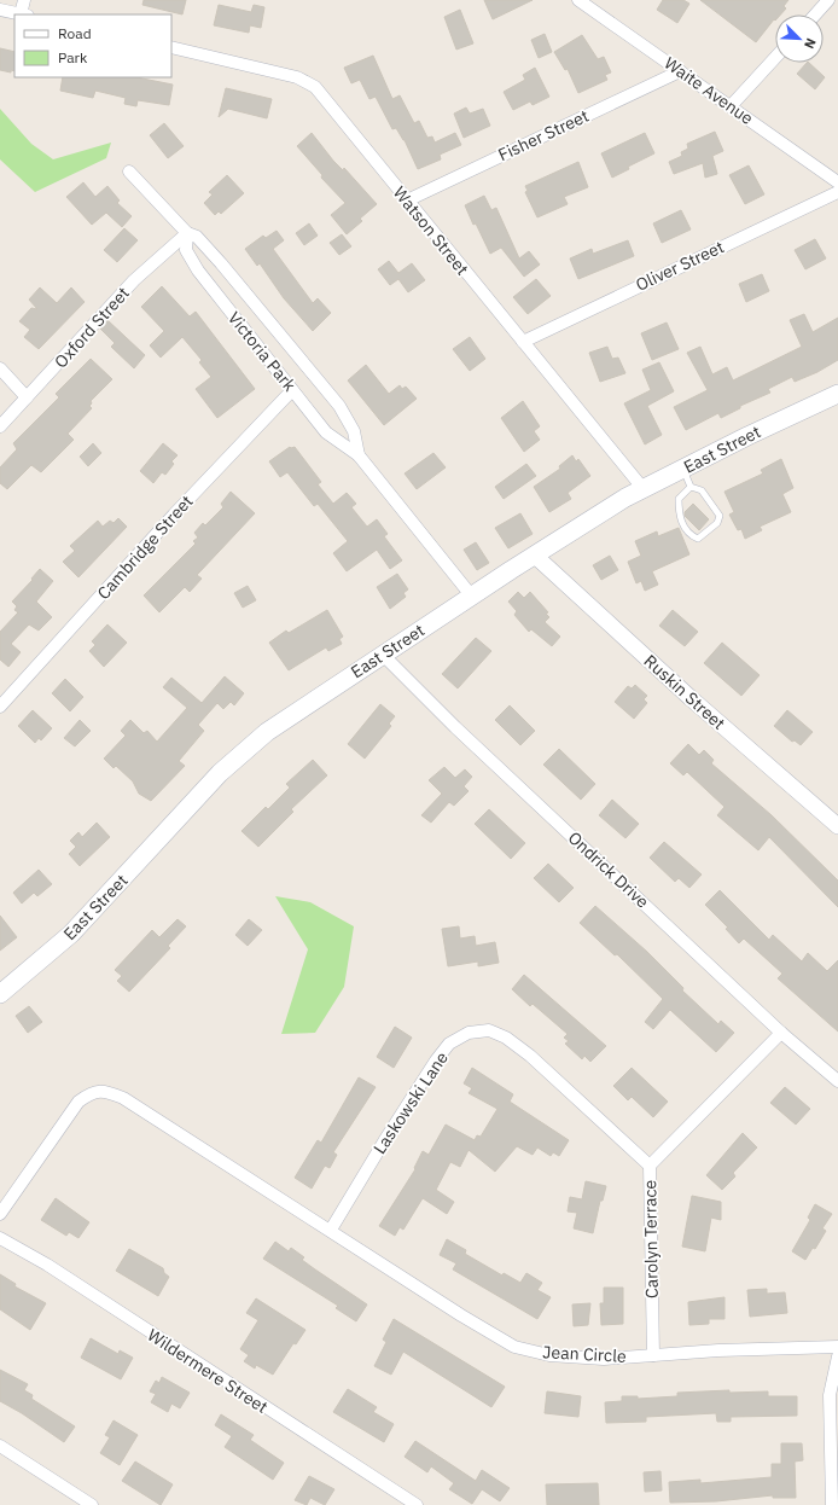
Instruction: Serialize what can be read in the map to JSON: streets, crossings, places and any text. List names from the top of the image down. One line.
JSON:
{"streets":{"main road":["East Street"],"street":["Waite Avenue","Fisher Street","Watson Street","Oliver Street","Oxford Street","Victoria Park","Cambridge Street","Ruskin Street","Ondrick Drive","Laskowski Lane","Carolyn Terrace","Jean Circle","Wildermere Street"]},"crossings":[["Waite Avenue","Fisher Street"],["Fisher Street","Watson Street"],["Watson Street","Oliver Street"],["Watson Street","East Street"],["Oxford Street","Victoria Park"],["Victoria Park","East Street"],["Victoria Park","Cambridge Street"],["East Street","Ruskin Street"],["East Street","Ondrick Drive"],["Ondrick Drive","Carolyn Terrace"],["Laskowski Lane","Carolyn Terrace"],["Laskowski Lane","Jean Circle"],["Carolyn Terrace","Jean Circle"]],"legend":["Road","Park"],"north":"bottom right"}
